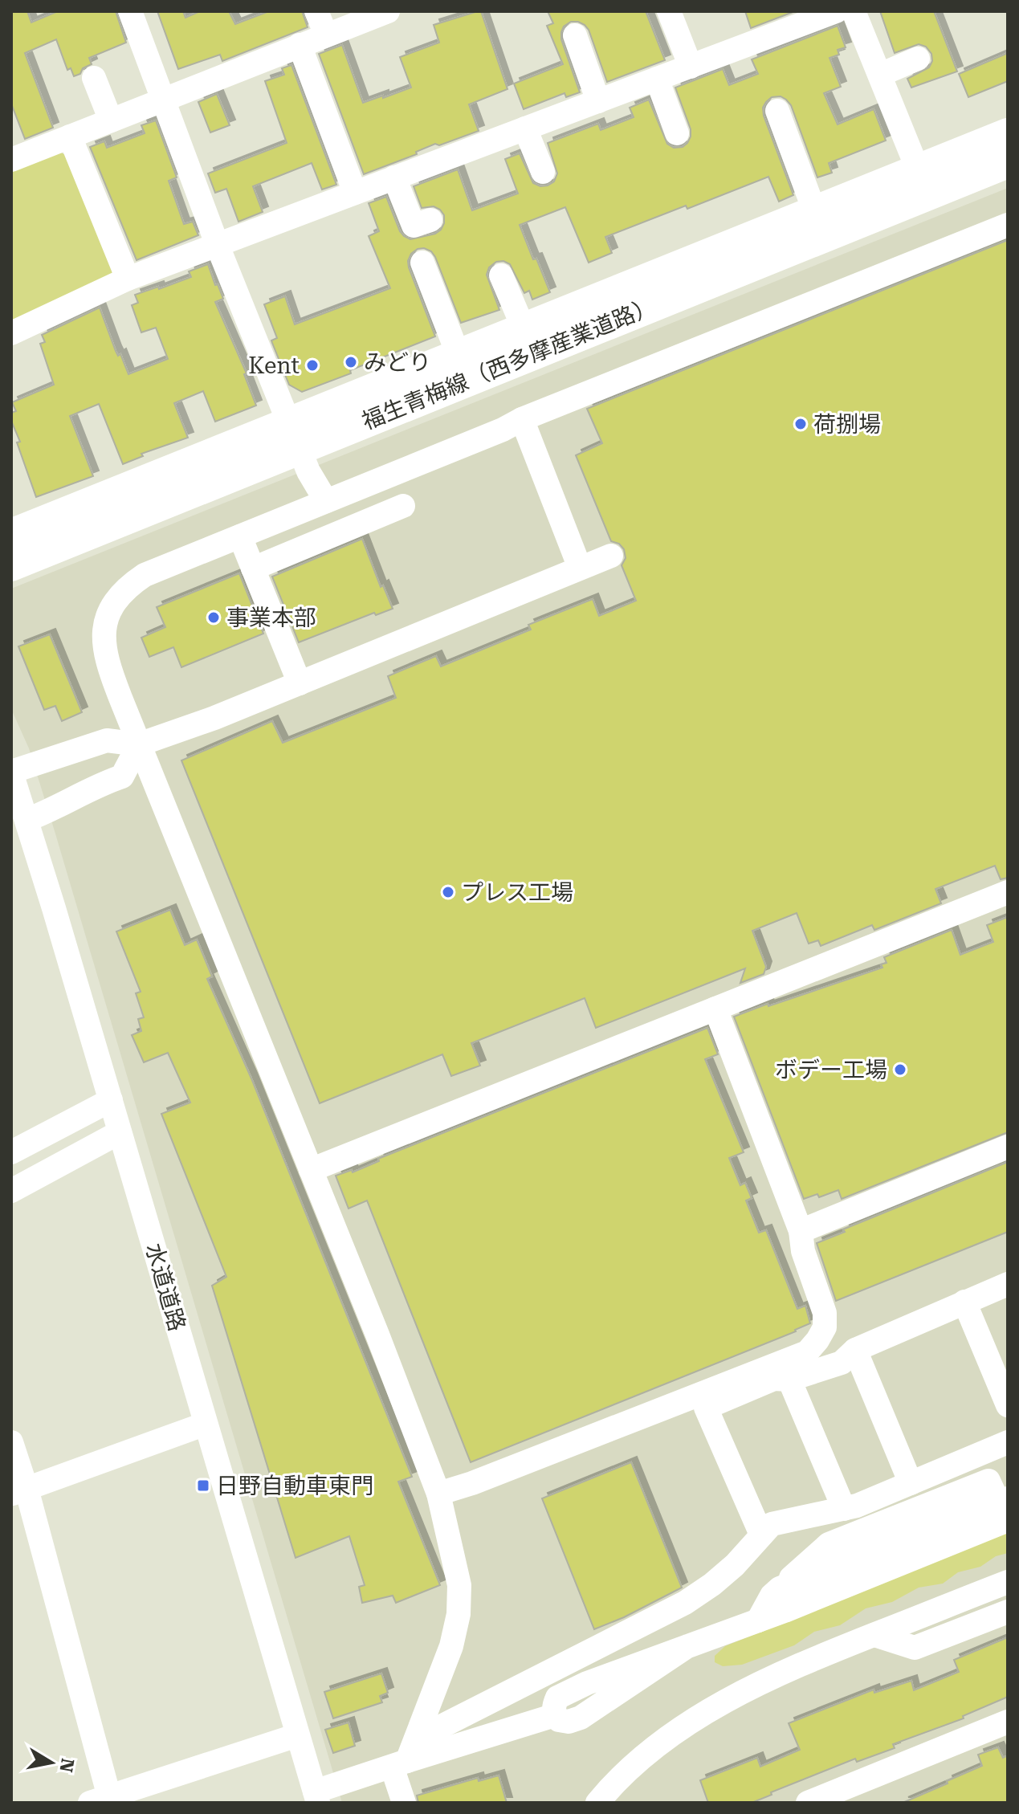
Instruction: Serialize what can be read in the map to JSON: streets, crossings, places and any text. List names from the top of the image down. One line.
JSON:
{"streets":{"main road":["福生青梅線（西多摩産業道路）"],"street":["水道道路"]},"places":{"other":["みどり","Kent","荷捌場","事業本部","プレス工場","ボデー工場"],"transit":["日野自動車東門"]},"north":"right"}
